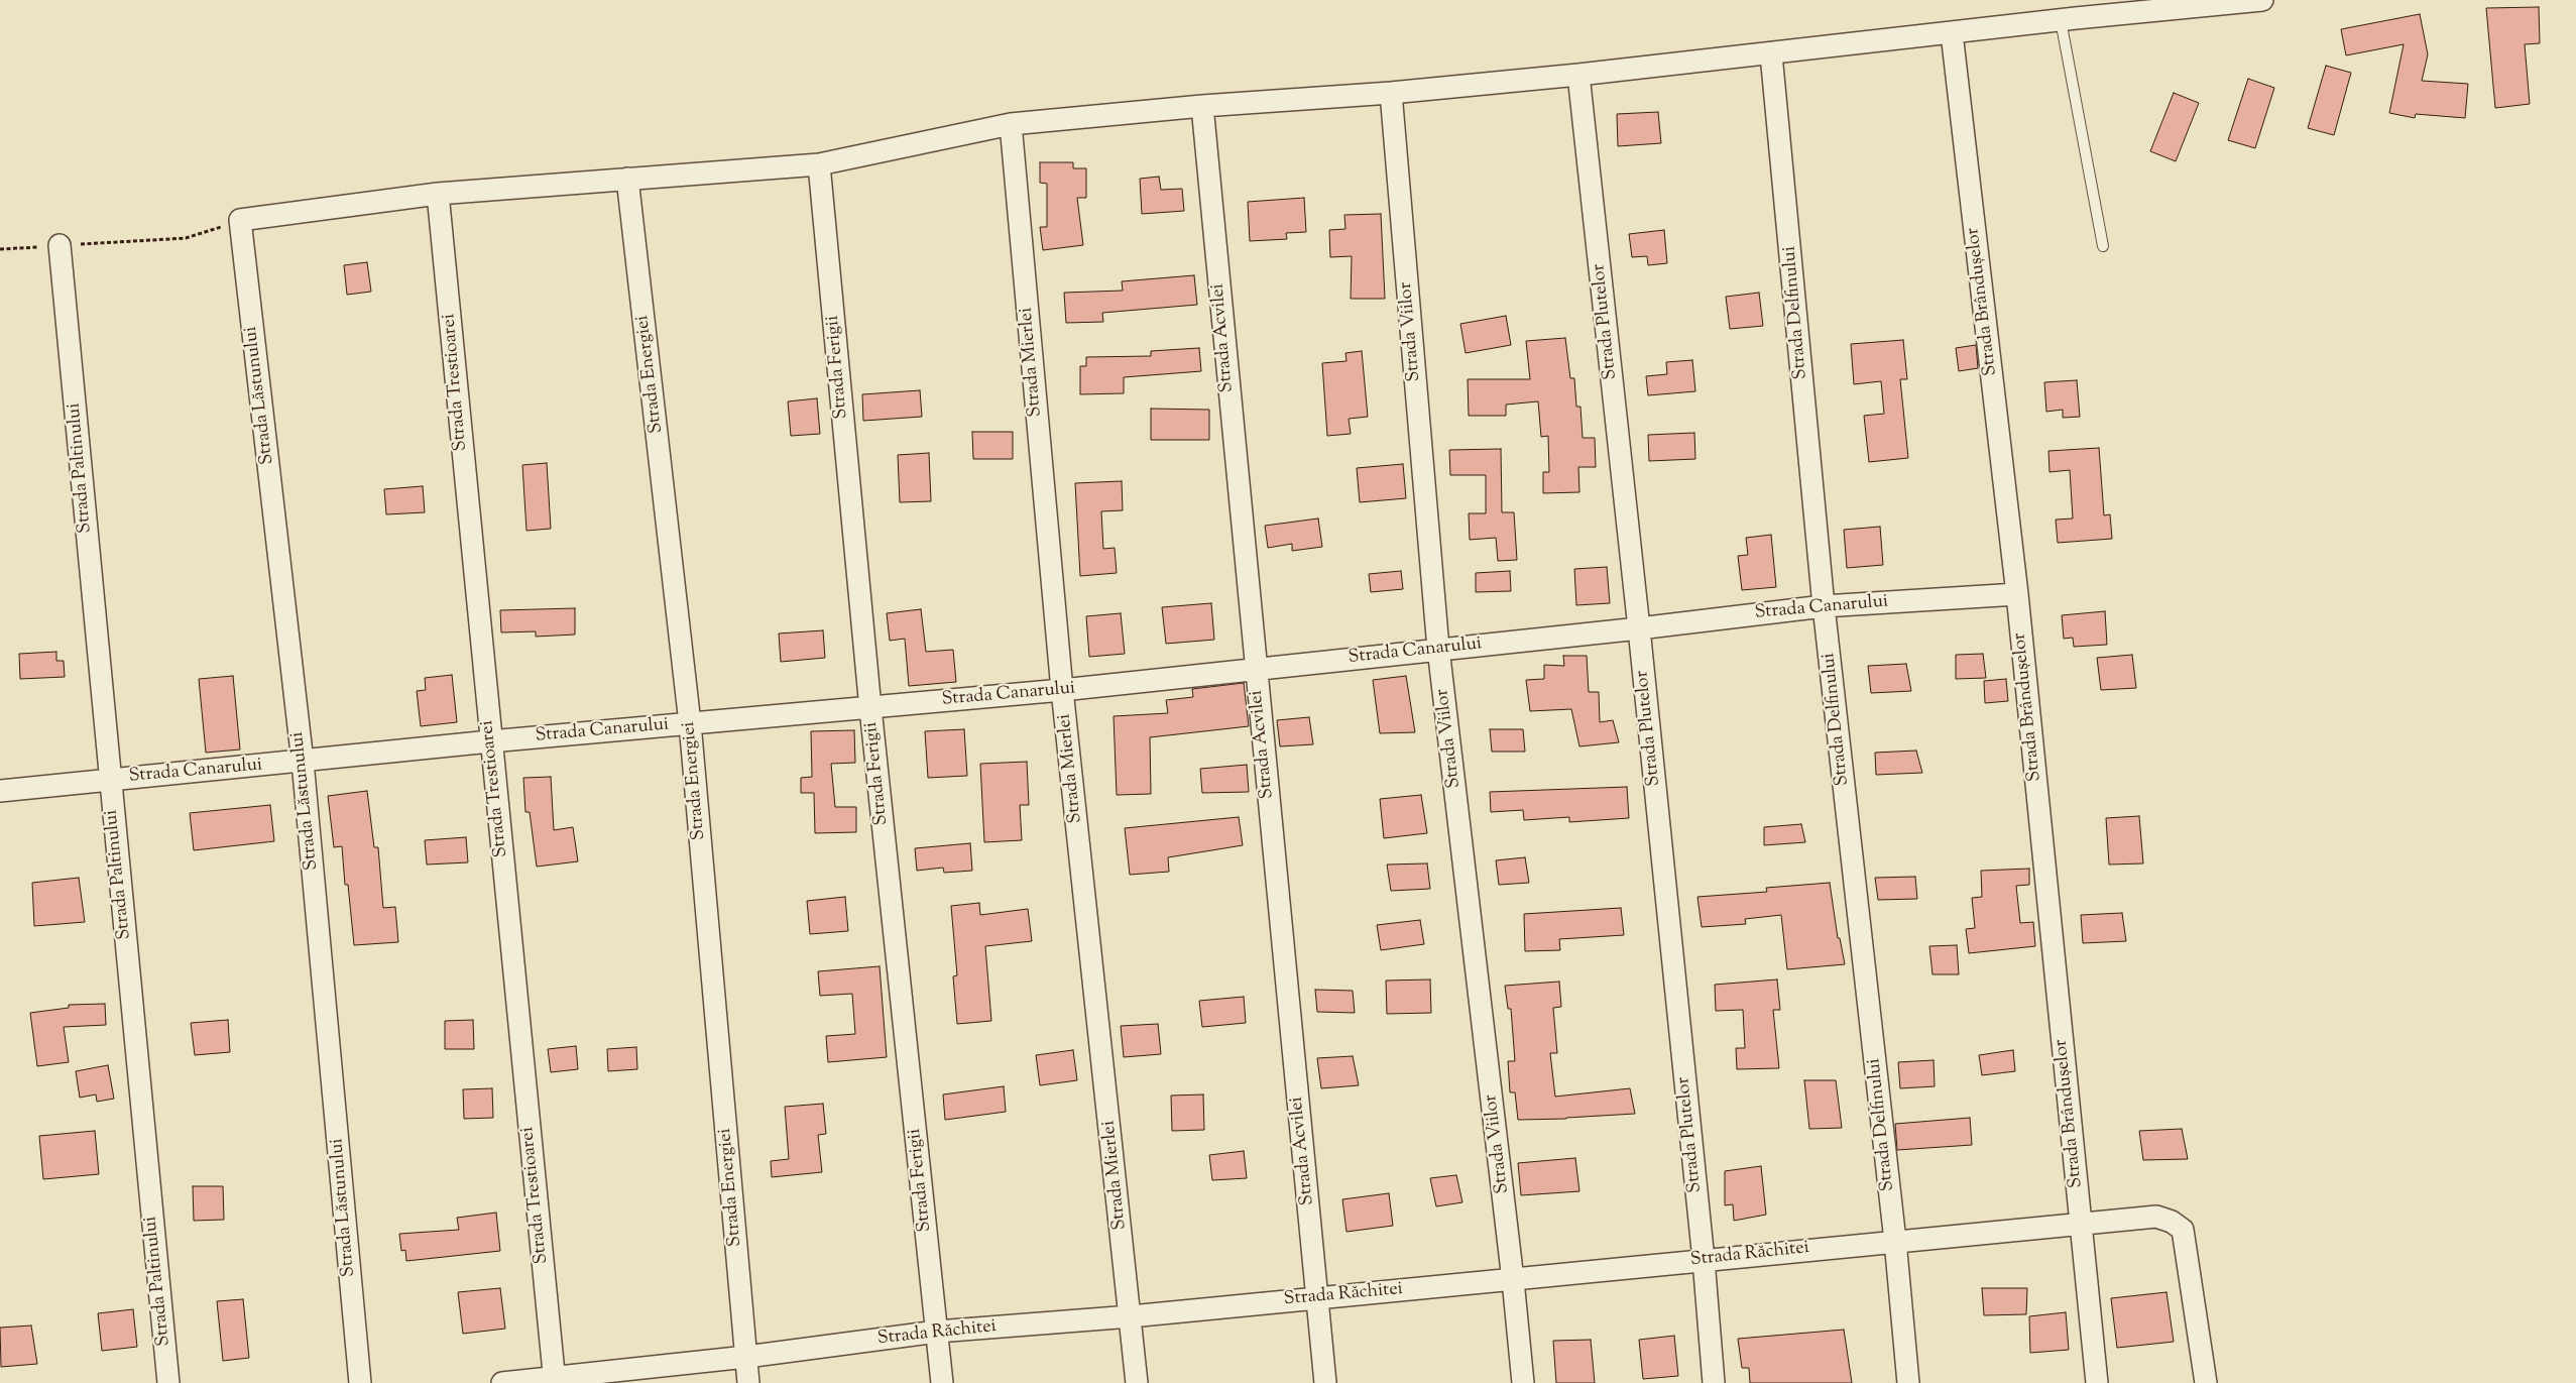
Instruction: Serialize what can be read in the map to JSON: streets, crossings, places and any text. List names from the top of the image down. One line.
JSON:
{"streets":{"street":["Strada Brândușelor","Strada Delfinului","Strada Plutelor","Strada Viilor","Strada Acvilei","Strada Mierlei","Strada Ferigii","Strada Energiei","Strada Trestioarei","Strada Lăstunului","Strada Paltinului","Strada Canarului","Strada Răchitei"]},"crossings":[["Strada Brândușelor","Strada Canarului"],["Strada Brândușelor","Strada Răchitei"],["Strada Delfinului","Strada Canarului"],["Strada Delfinului","Strada Răchitei"],["Strada Plutelor","Strada Canarului"],["Strada Plutelor","Strada Răchitei"],["Strada Viilor","Strada Canarului"],["Strada Viilor","Strada Răchitei"],["Strada Acvilei","Strada Canarului"],["Strada Acvilei","Strada Răchitei"],["Strada Mierlei","Strada Canarului"],["Strada Mierlei","Strada Răchitei"],["Strada Ferigii","Strada Canarului"],["Strada Ferigii","Strada Răchitei"],["Strada Energiei","Strada Canarului"],["Strada Energiei","Strada Răchitei"],["Strada Trestioarei","Strada Canarului"],["Strada Trestioarei","Strada Răchitei"],["Strada Lăstunului","Strada Canarului"],["Strada Paltinului","Strada Canarului"]]}
